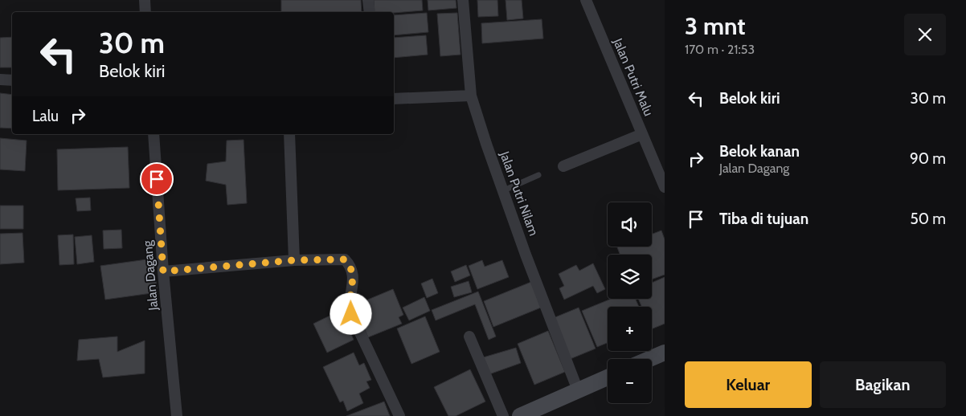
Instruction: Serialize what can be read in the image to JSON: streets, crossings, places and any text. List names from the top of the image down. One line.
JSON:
{"streets":{"street":["Jalan Putri Malu","Jalan Putri Nilam","Jalan Dagang"]},"page":{"heading":["3 mnt","170 m · 21:53"],"turn":["30 m","Belok kiri"],"list":[{"name":"Belok kiri","value":"30 m"},{"name":"Belok kanan","note":"Jalan Dagang","value":"90 m"},{"name":"Tiba di tujuan","value":"50 m"}],"then":"Lalu","map_buttons":["+","−"],"buttons":["Keluar","Bagikan"]}}
